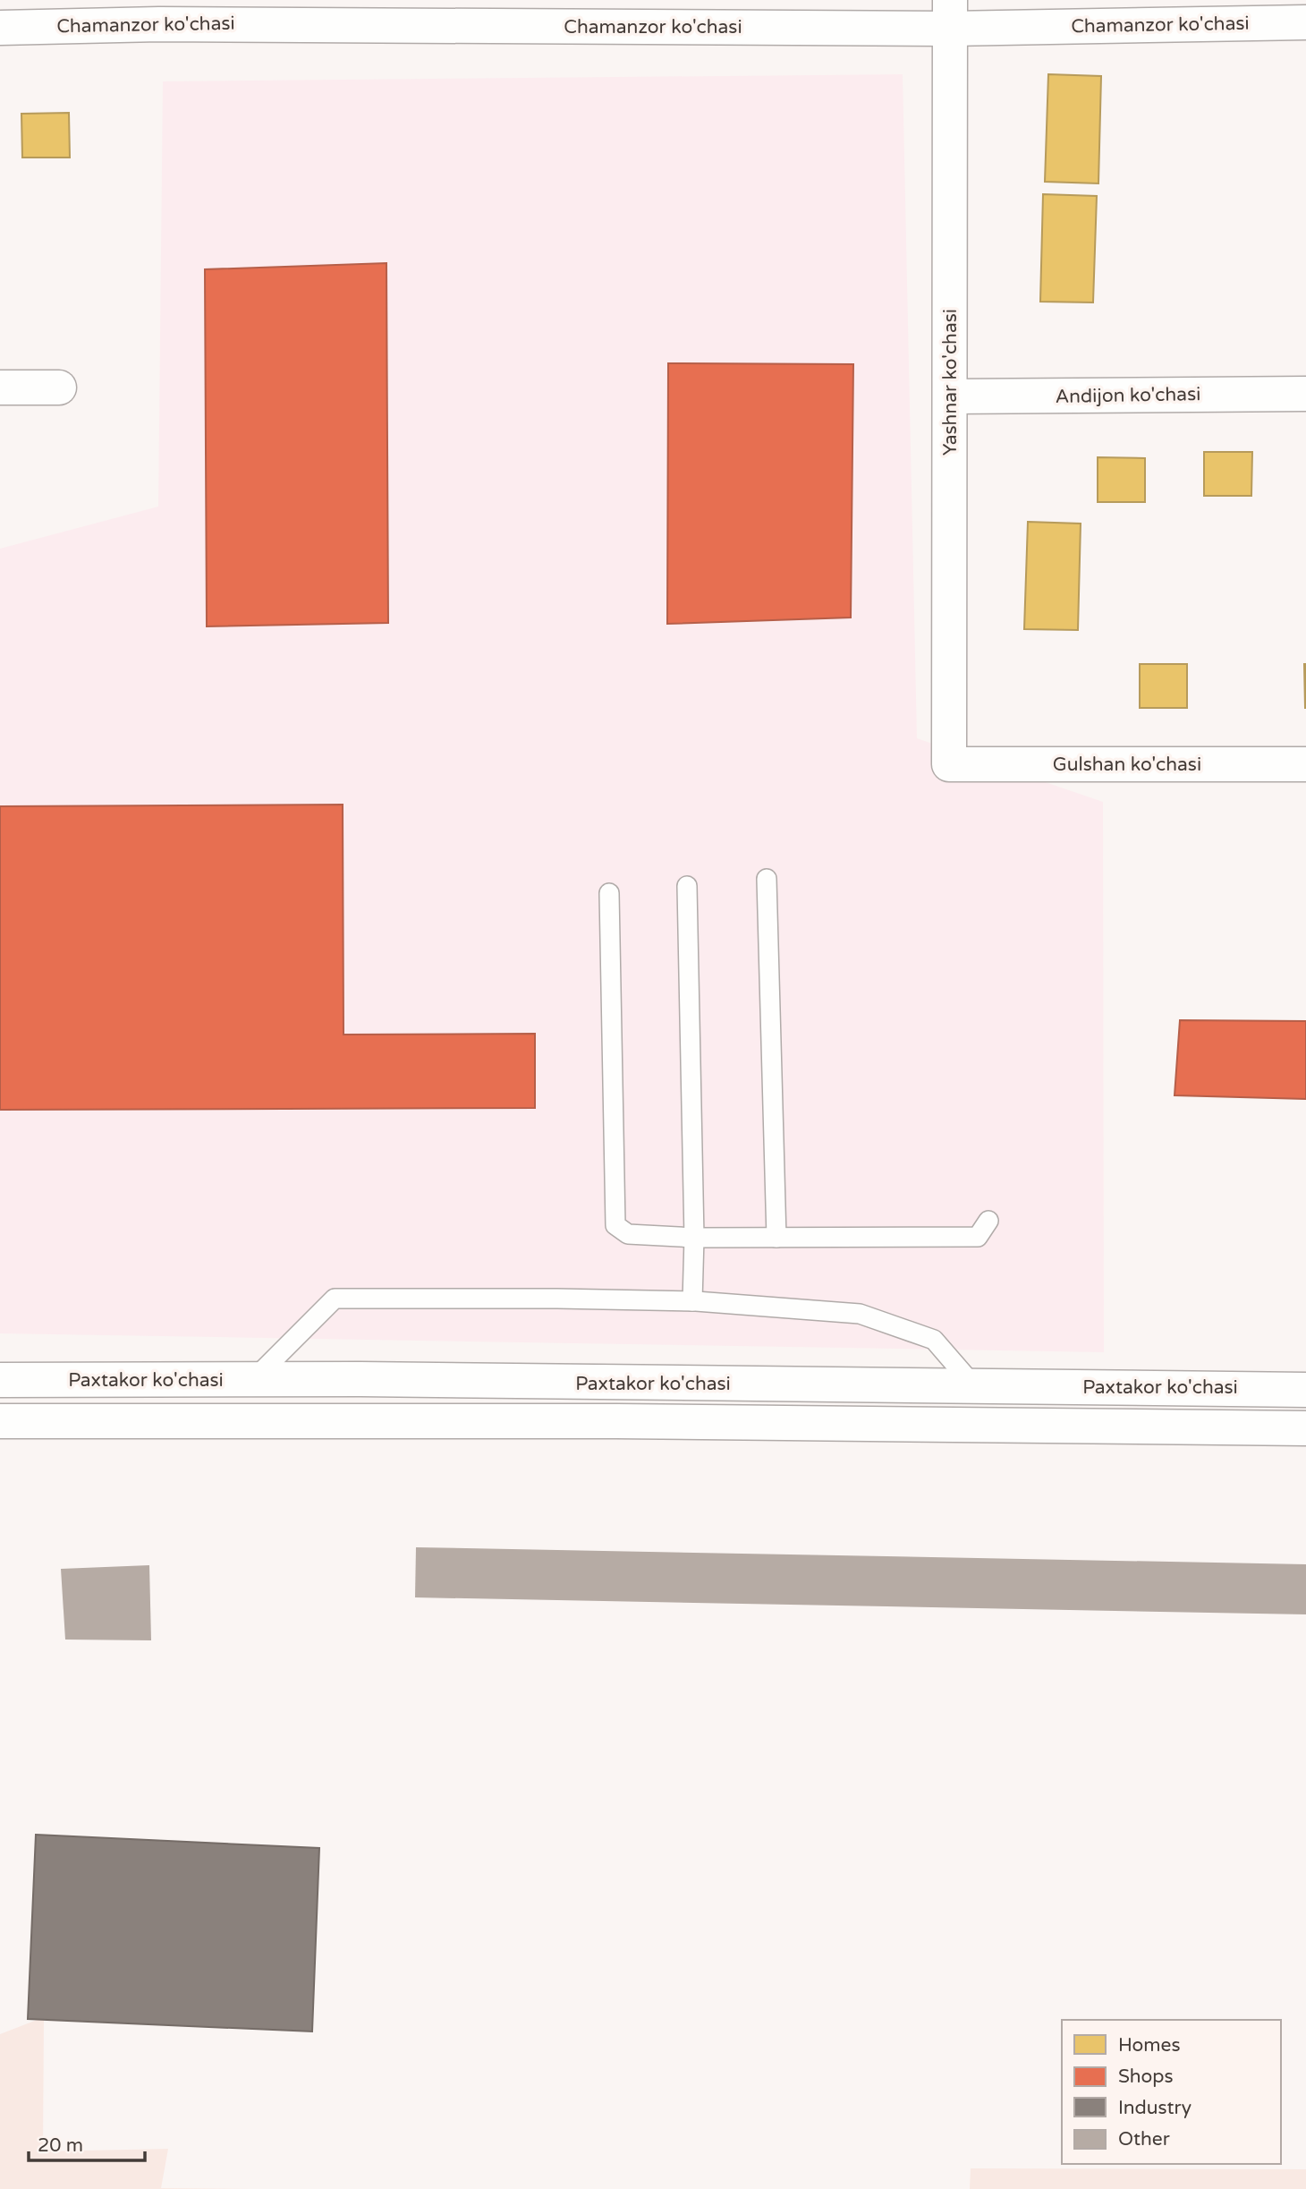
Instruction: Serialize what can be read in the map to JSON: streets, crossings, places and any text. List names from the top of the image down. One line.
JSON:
{"streets":{"street":["Chamanzor ko'chasi","Yashnar ko'chasi","Andijon ko'chasi","Gulshan ko'chasi","Paxtakor ko'chasi"]},"crossings":[["Chamanzor ko'chasi","Yashnar ko'chasi"],["Yashnar ko'chasi","Andijon ko'chasi"],["Yashnar ko'chasi","Gulshan ko'chasi"]],"legend":["Homes","Shops","Industry","Other"],"scale_bar":"20 m"}
